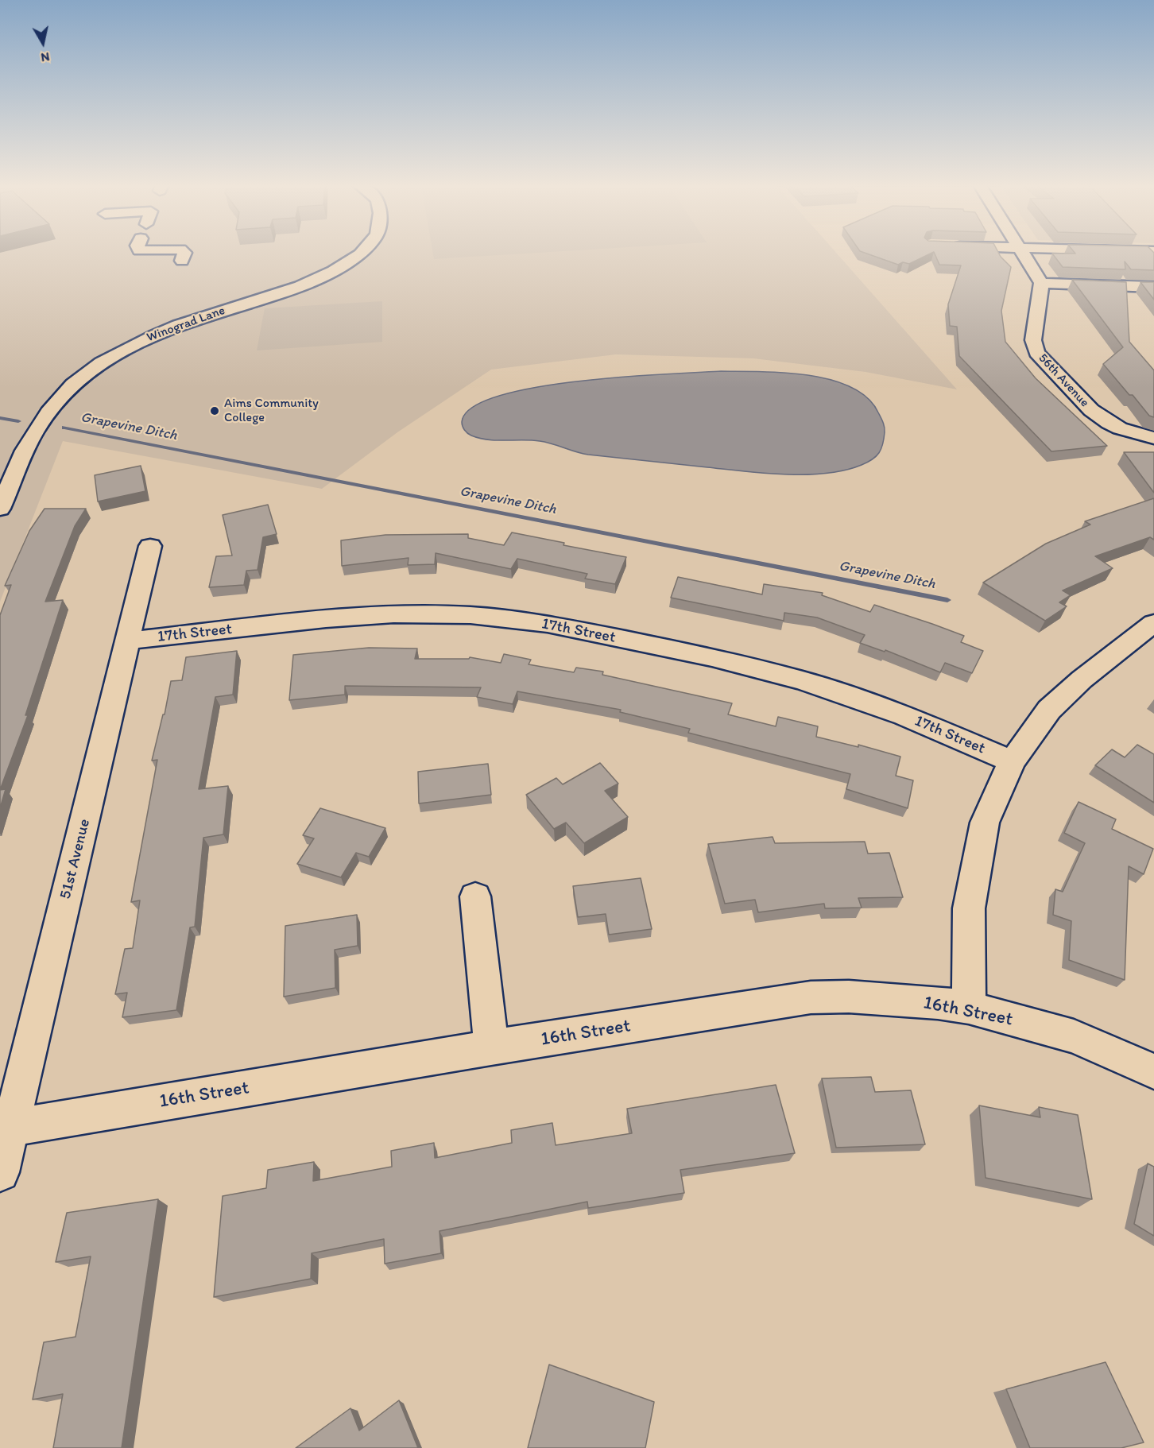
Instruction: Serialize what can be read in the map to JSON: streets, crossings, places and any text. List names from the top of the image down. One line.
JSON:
{"streets":{"street":["Winograd Lane","56th Avenue","17th Street","51st Avenue","16th Street"]},"crossings":[["17th Street","51st Avenue"],["51st Avenue","16th Street"]],"water":["Grapevine Ditch"],"places":["Aims Community College"],"north":"bottom"}
